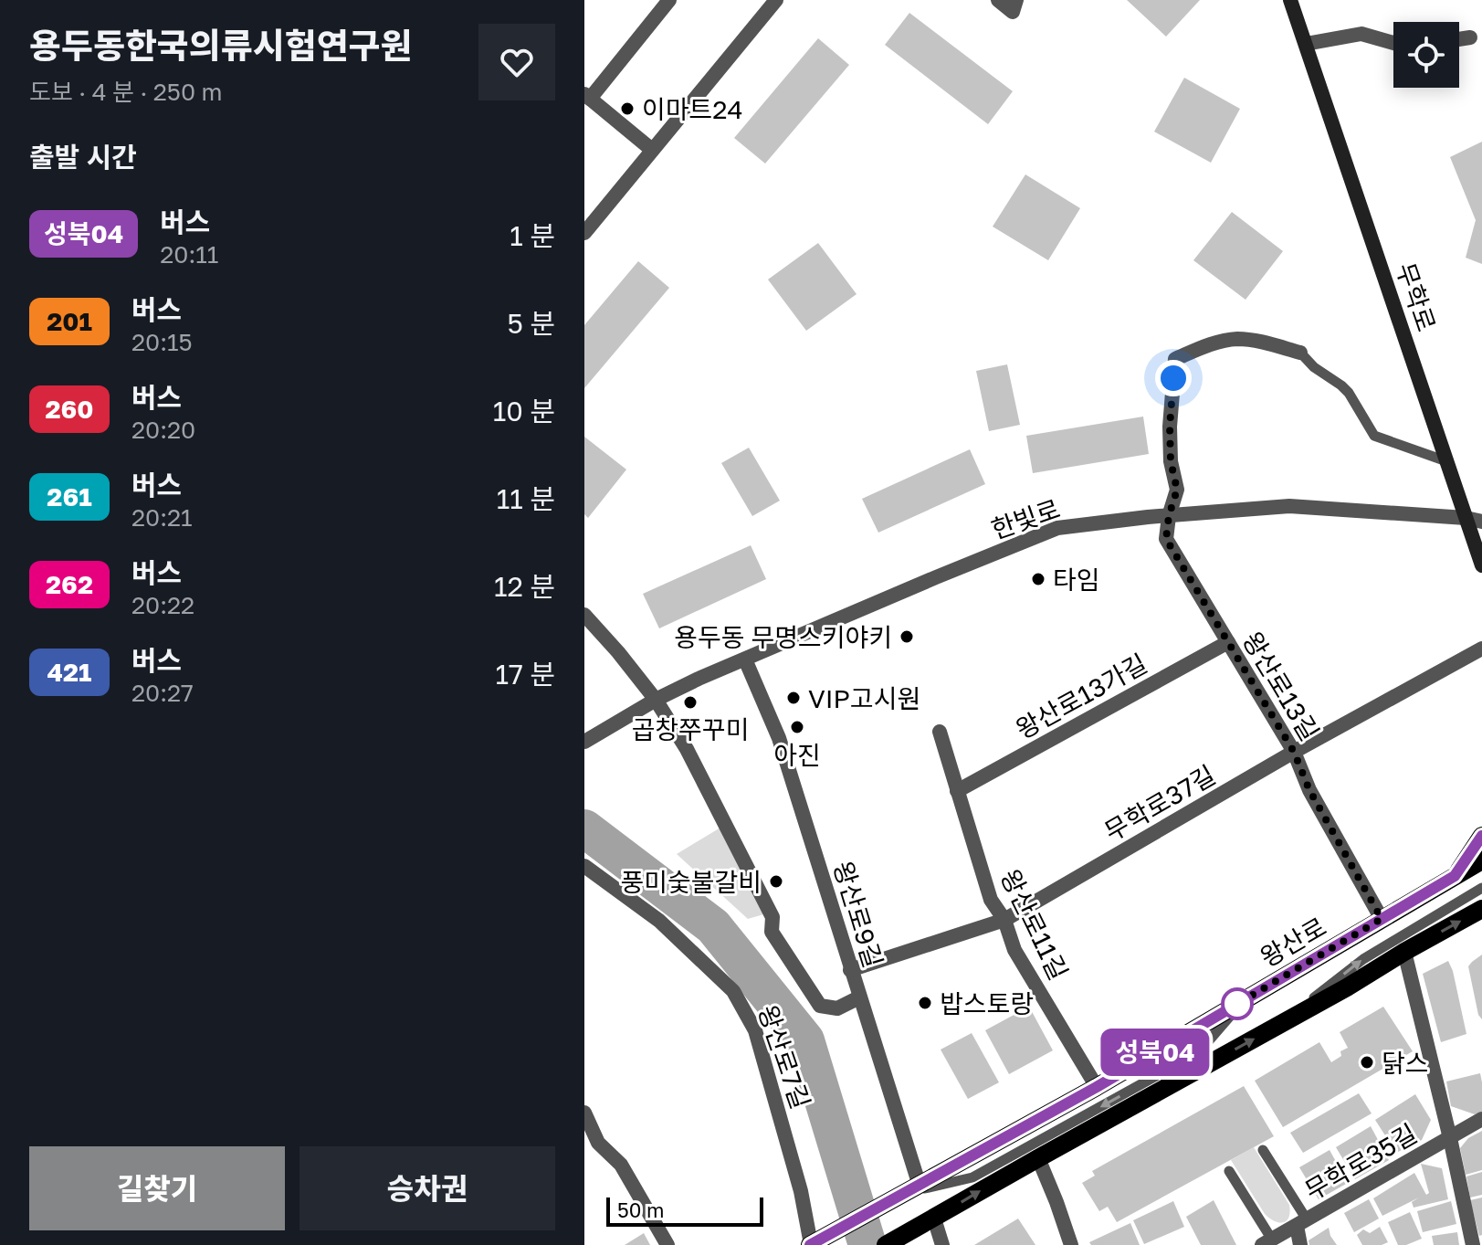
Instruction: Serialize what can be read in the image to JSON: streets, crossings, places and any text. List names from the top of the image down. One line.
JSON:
{"streets":{"main road":["무학로","왕산로"],"street":["한빛로","왕산로13길","왕산로13가길","무학로37길","왕산로9길","왕산로11길","왕산로7길","무학로35길"]},"crossings":[["무학로","한빛로"],["한빛로","왕산로13길"],["한빛로","왕산로9길"],["왕산로13길","왕산로13가길"],["왕산로13길","무학로37길"],["왕산로13길","왕산로"],["왕산로13가길","왕산로11길"],["무학로37길","왕산로9길"],["무학로37길","왕산로11길"],["왕산로9길","왕산로"],["왕산로11길","왕산로"],["왕산로","왕산로7길"]],"places":["이마트24","타임","용두동 무명스키야키","VIP고시원","곱창쭈꾸미","아진","풍미숯불갈비","밥스토랑","닭스"],"lines":["bus line 성북04"],"scale_bar":"50 m","page":{"heading":[["용두동한국의류시험연구원","도보 · 4 분 · 250 m"],"출발 시간"],"on_map":"성북04","list":[{"mark":"성북04","name":"버스","note":"20:11","value":"1 분"},{"mark":"201","name":"버스","note":"20:15","value":"5 분"},{"mark":"260","name":"버스","note":"20:20","value":"10 분"},{"mark":"261","name":"버스","note":"20:21","value":"11 분"},{"mark":"262","name":"버스","note":"20:22","value":"12 분"},{"mark":"421","name":"버스","note":"20:27","value":"17 분"}],"buttons":["길찾기","승차권"],"scale":"50 m"}}
